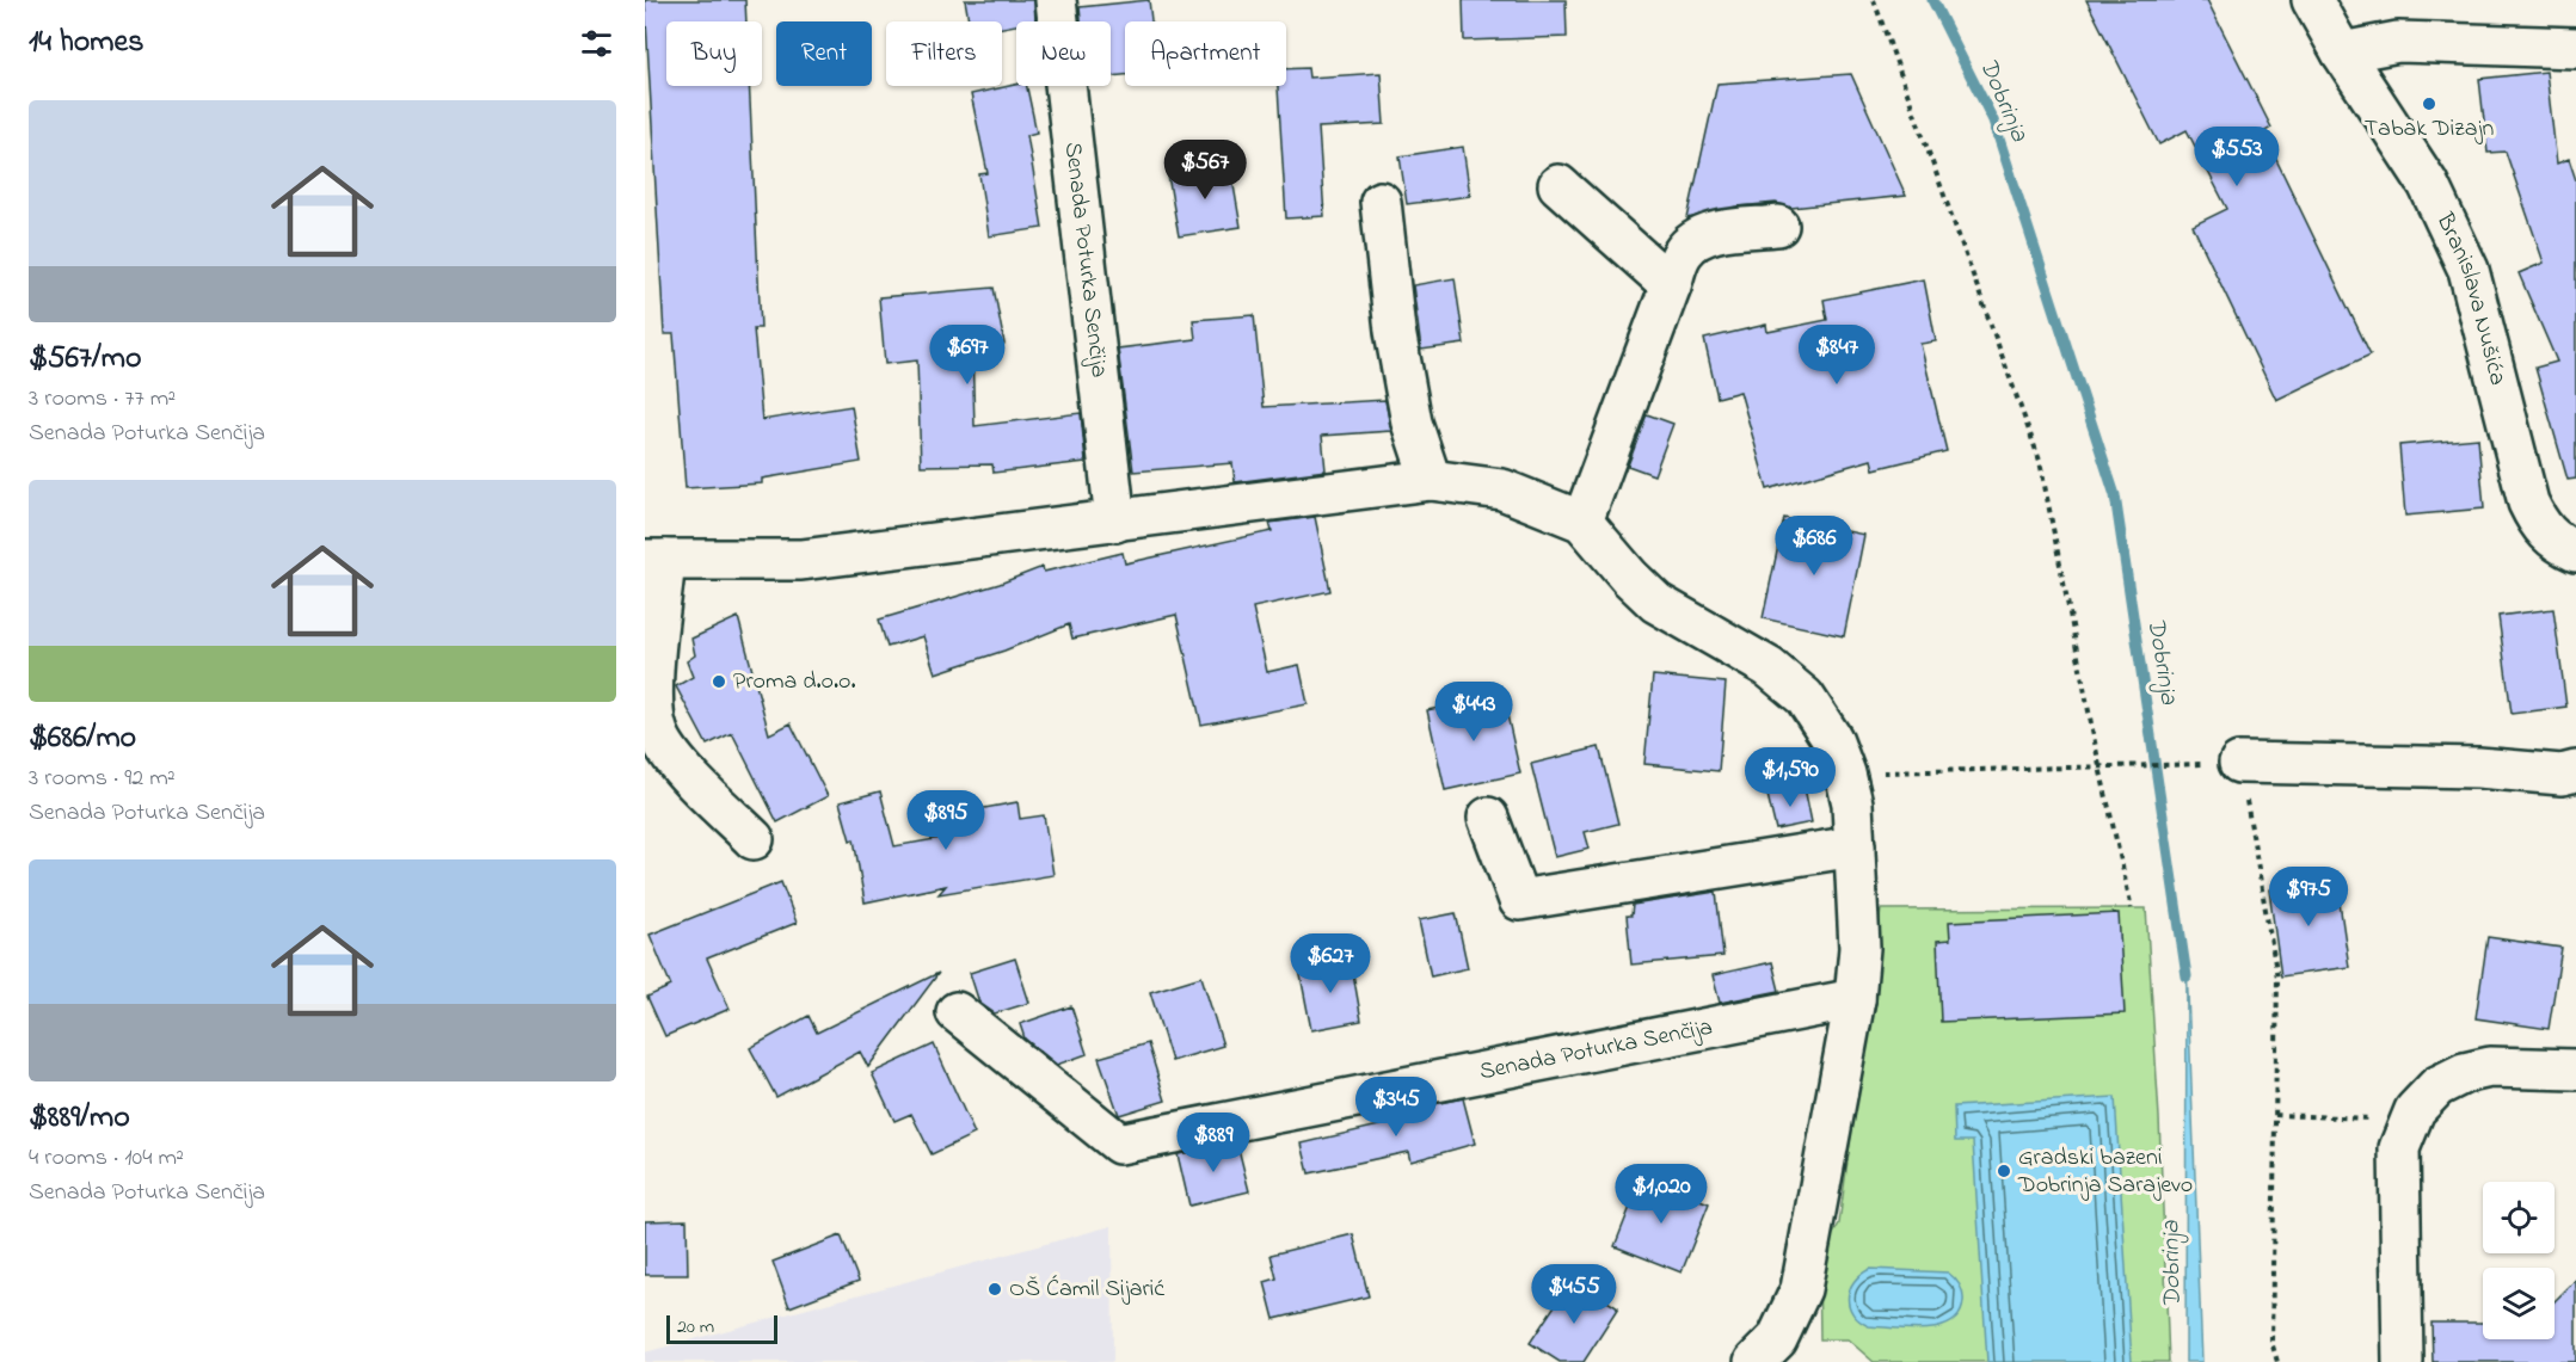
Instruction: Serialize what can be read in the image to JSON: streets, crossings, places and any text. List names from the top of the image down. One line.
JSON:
{"streets":{"street":["Senada Poturka Senčija","Branislava Nušića"]},"water":["Dobrinja"],"places":["Tabak Dizajn","Proma d.o.o.","Gradski bazeni Dobrinja Sarajevo","OŠ Ćamil Sijarić"],"scale_bar":"20 m","page":{"heading":"14 homes","chip":["Buy","Rent","Filters","New","Apartment"],"list":[{"name":"$567/mo","note":"3 rooms · 77 m² · Senada Poturka Senčija"},{"name":"$686/mo","note":"3 rooms · 92 m² · Senada Poturka Senčija"},{"name":"$889/mo","note":"4 rooms · 104 m² · Senada Poturka Senčija"}],"price":["$553","$567","$697","$847","$686","$443","$1,590","$895","$975","$627","$345","$889","$1,020","$455"],"scale":"20 m"}}
